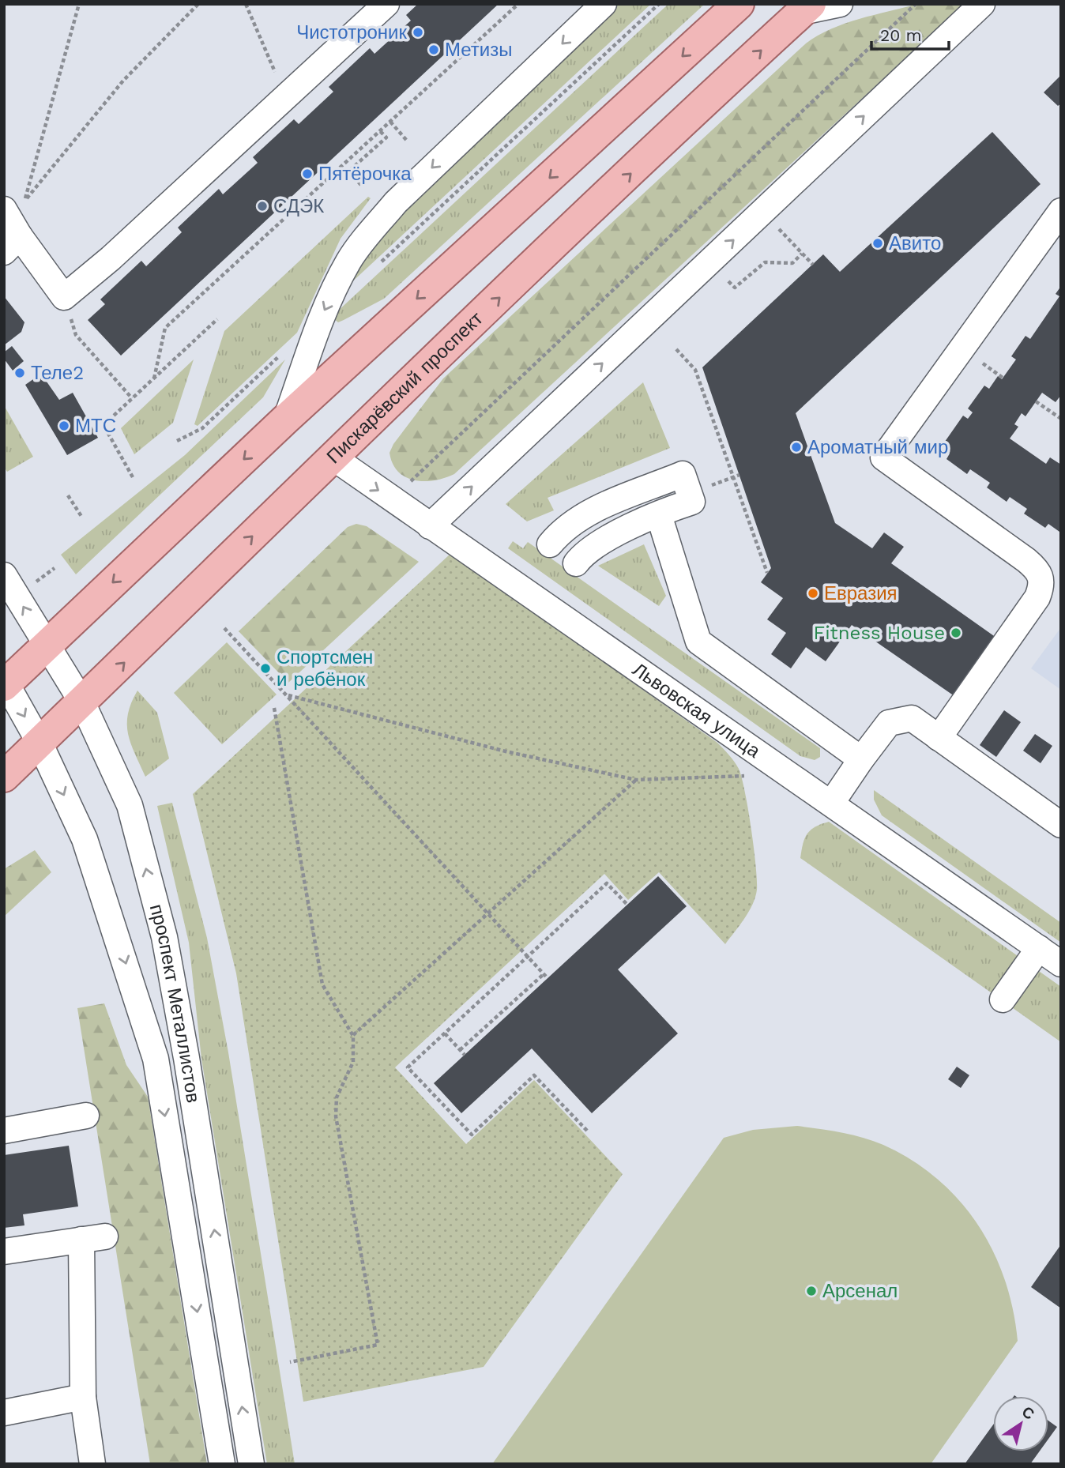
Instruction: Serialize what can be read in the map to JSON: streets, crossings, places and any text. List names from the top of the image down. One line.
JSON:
{"streets":{"main road":["Пискарёвский проспект"],"street":["Львовская улица","проспект Металлистов"]},"crossings":[["Пискарёвский проспект","Львовская улица"],["Пискарёвский проспект","проспект Металлистов"]],"places":["Чистотроник","Метизы","Пятёрочка","СДЭК","Авито","Теле2","МТС","Ароматный мир","Евразия","Fitness House","Спортсмен и ребёнок","Арсенал"],"scale_bar":"20 m","north":"top right"}
